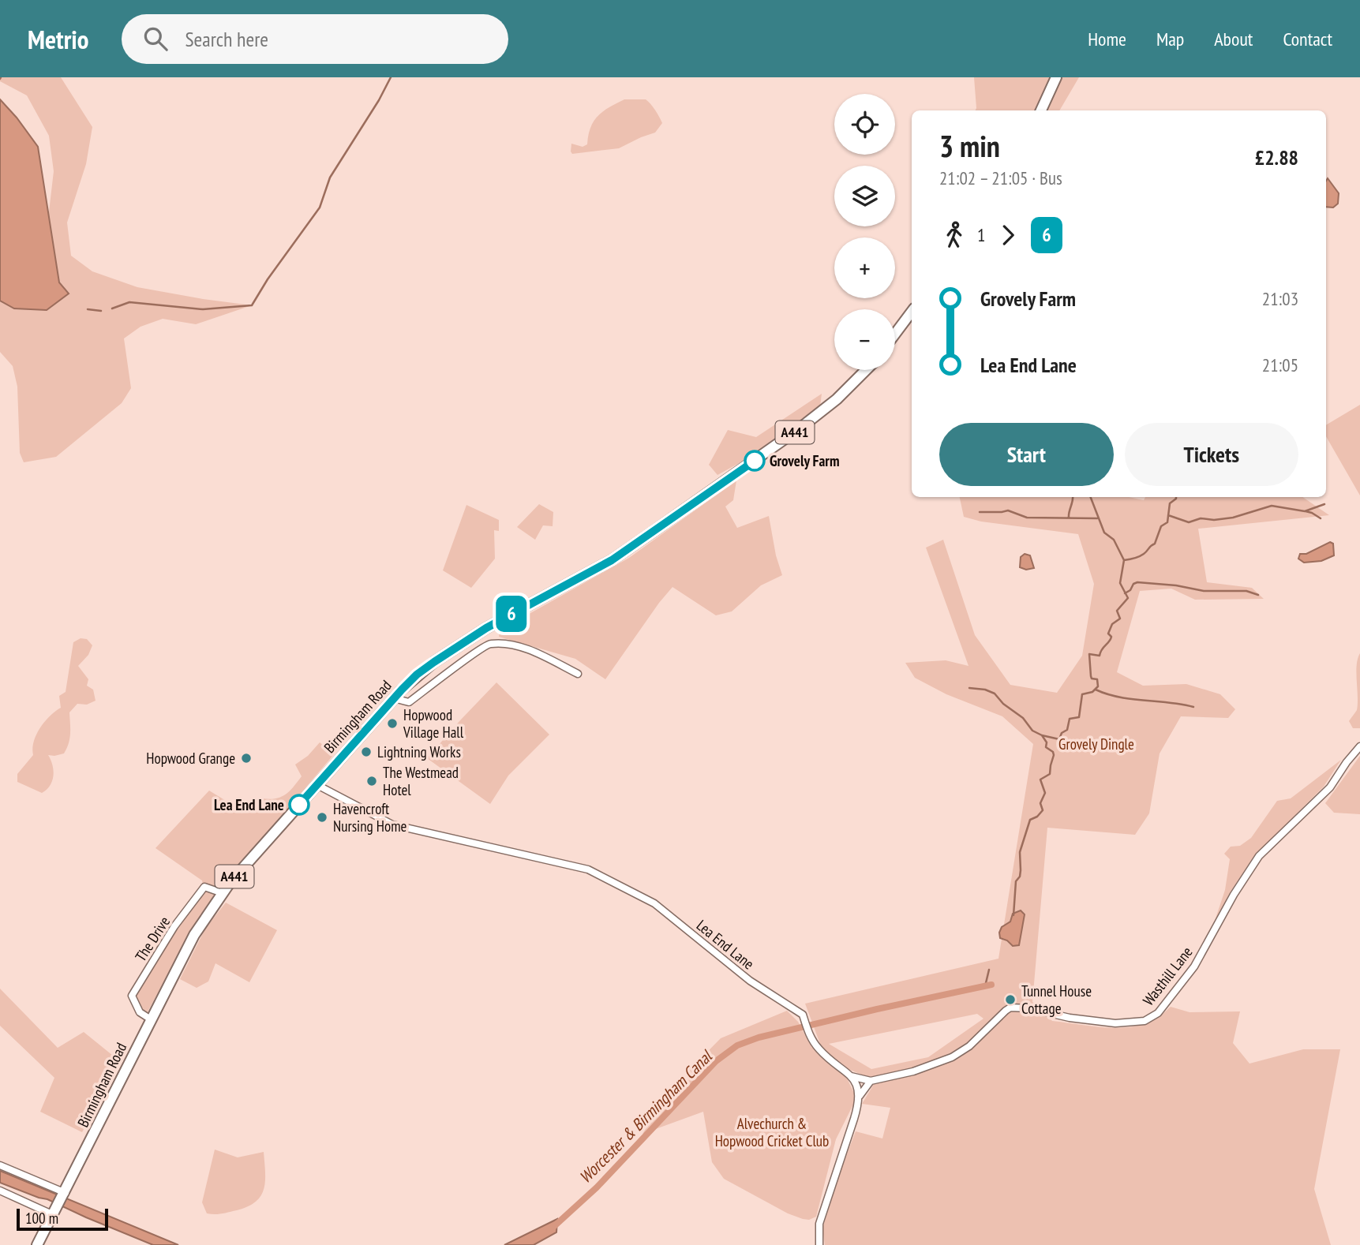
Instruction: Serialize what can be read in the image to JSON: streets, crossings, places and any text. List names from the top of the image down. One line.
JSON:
{"streets":{"highway":["A441","Birmingham Road"],"street":["The Drive","Lea End Lane","Wasthill Lane"]},"crossings":[["A441","Birmingham Road"],["Birmingham Road","The Drive"],["Birmingham Road","Lea End Lane"],["Lea End Lane","Wasthill Lane"]],"water":["Worcester & Birmingham Canal"],"parks":["Grovely Dingle","Alvechurch & Hopwood Cricket Club"],"places":["Grovely Farm","Hopwood Village Hall","Lightning Works","Hopwood Grange","The Westmead Hotel","Lea End Lane","Havencroft Nursing Home","Tunnel House Cottage"],"lines":["bus line 6"],"scale_bar":"100 m","page":{"header":"Metrio","search":"Search here","nav":["Home","Map","About","Contact"],"on_map":"6","map_buttons":["+","−"],"heading":["3 min","21:02 – 21:05 · Bus","£2.88"],"legs":["1","6"],"list":[{"name":"Grovely Farm","value":"21:03"},{"name":"Lea End Lane","value":"21:05"}],"buttons":["Start","Tickets"],"scale":"100 m"}}
